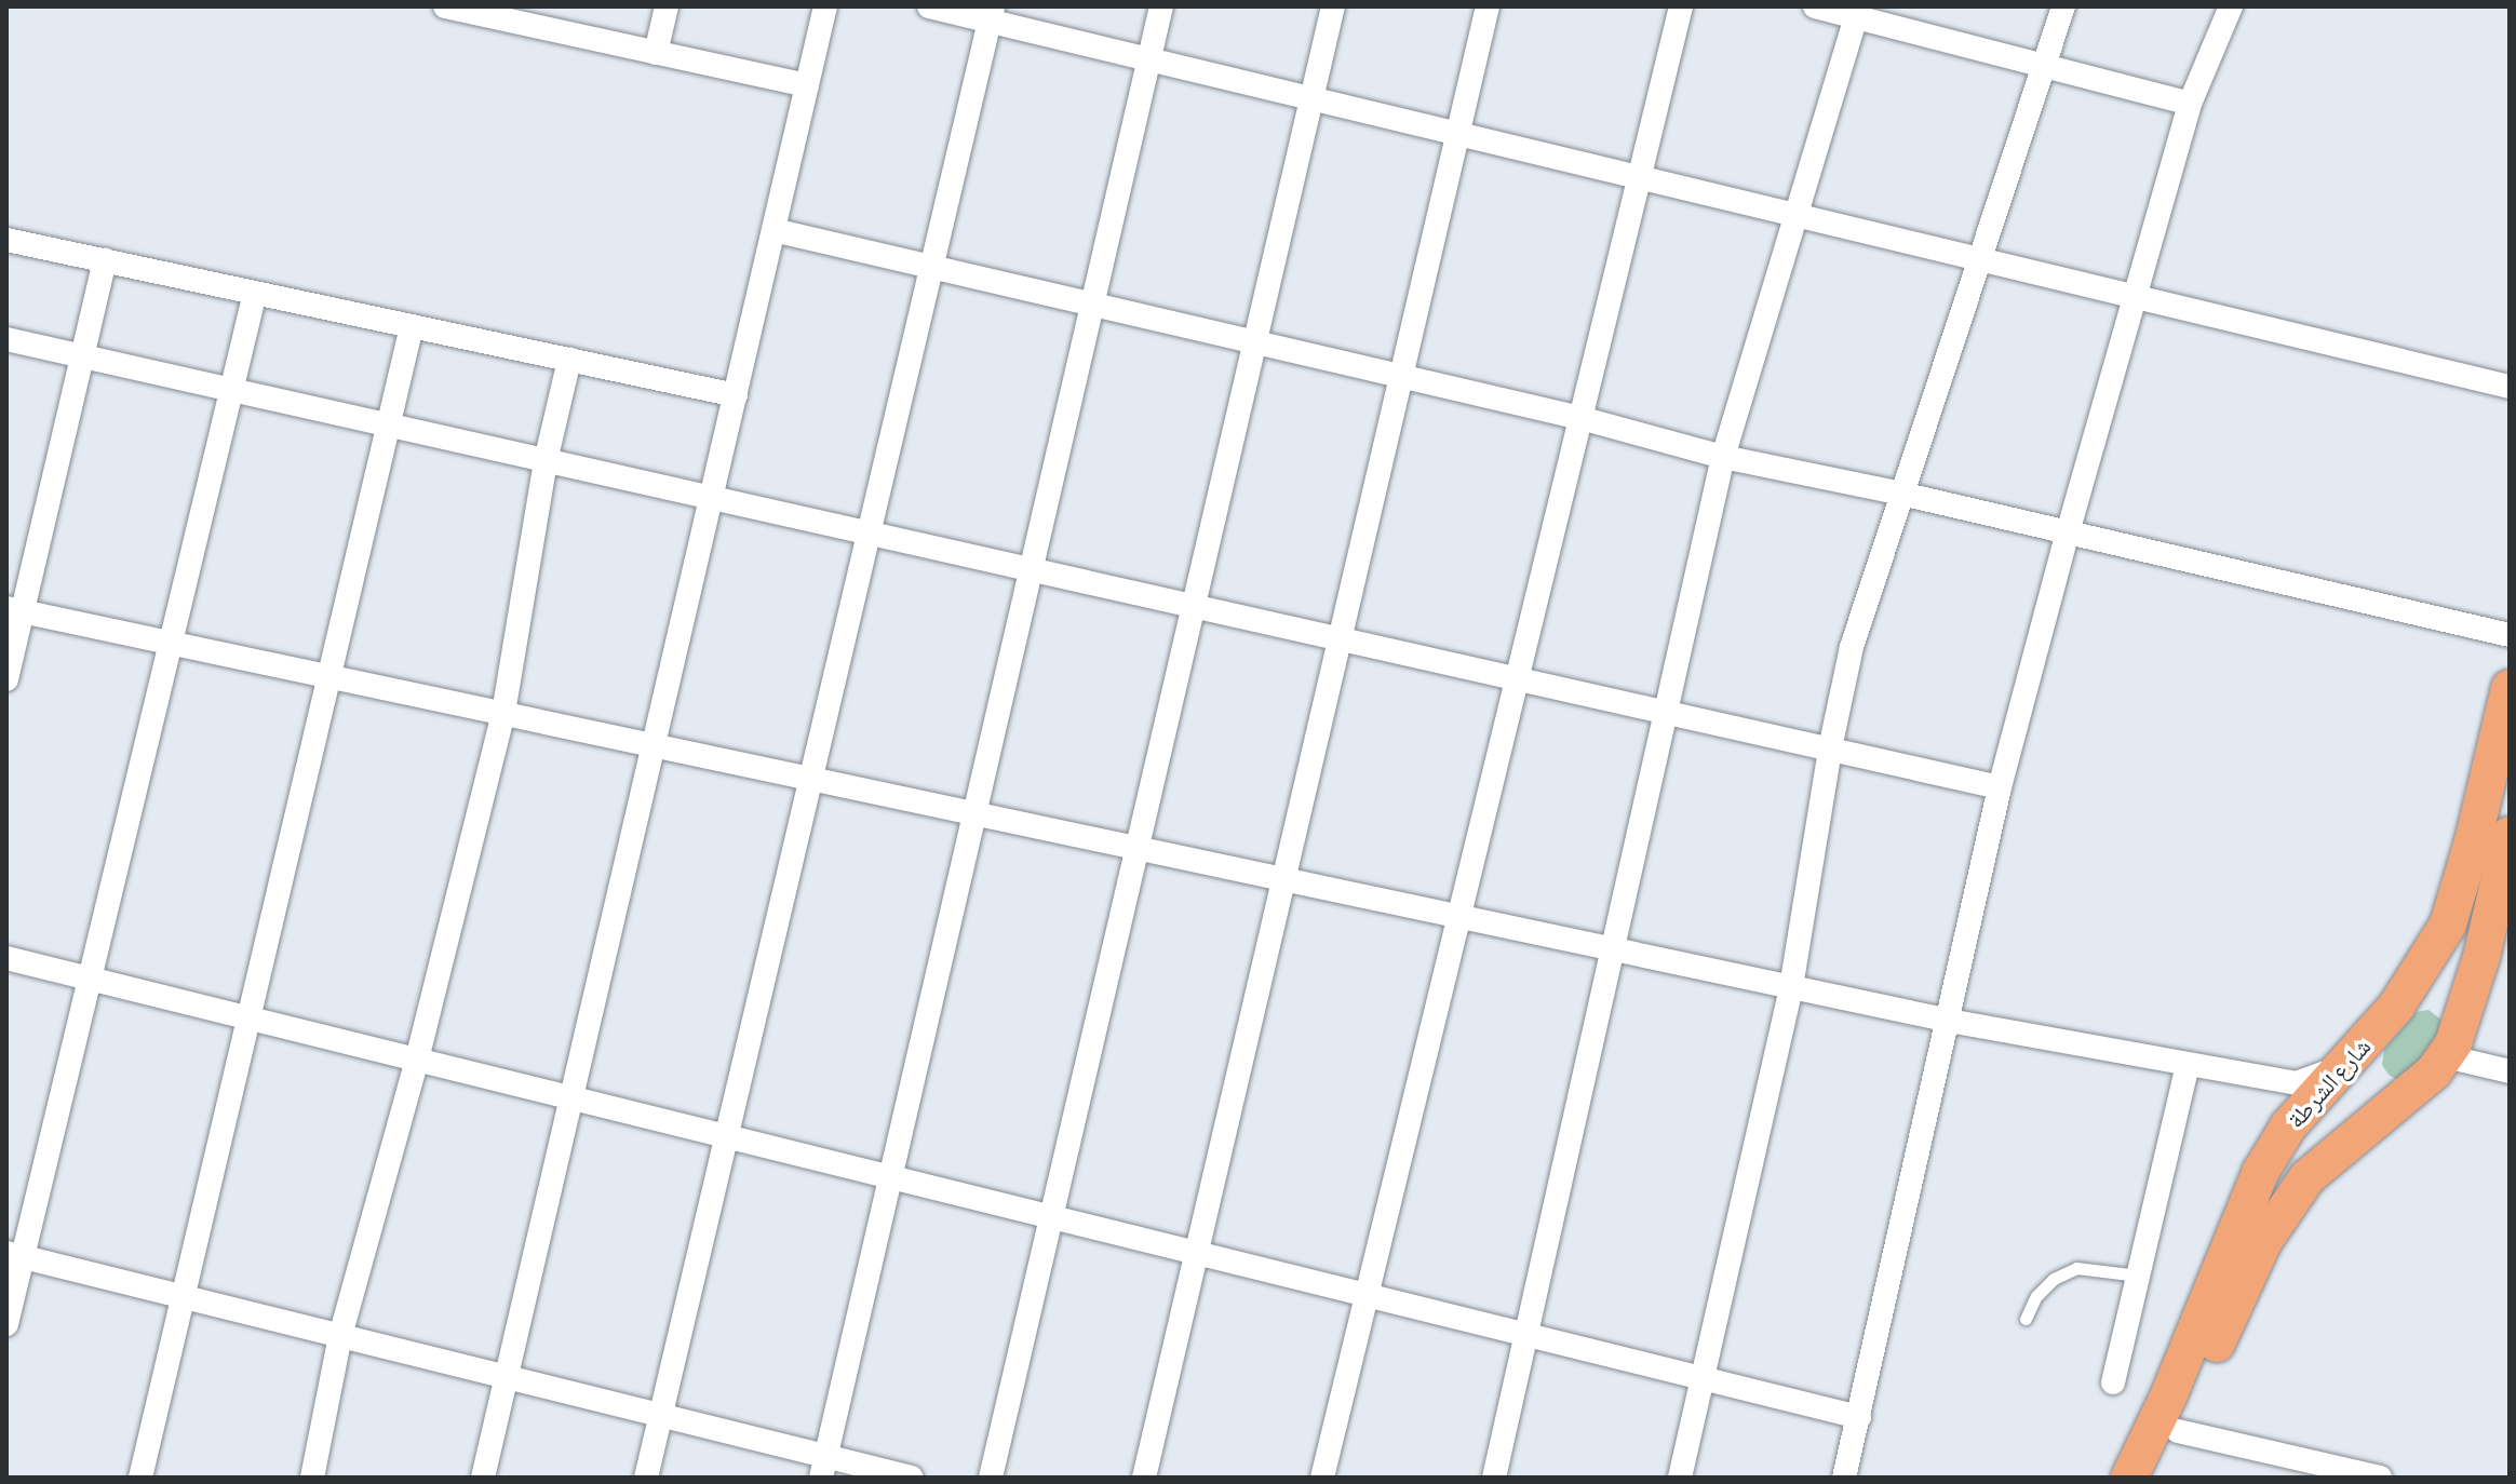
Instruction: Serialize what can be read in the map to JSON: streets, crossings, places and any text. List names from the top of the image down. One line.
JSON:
{"streets":{"main road":["شارع الشرطة"]}}
